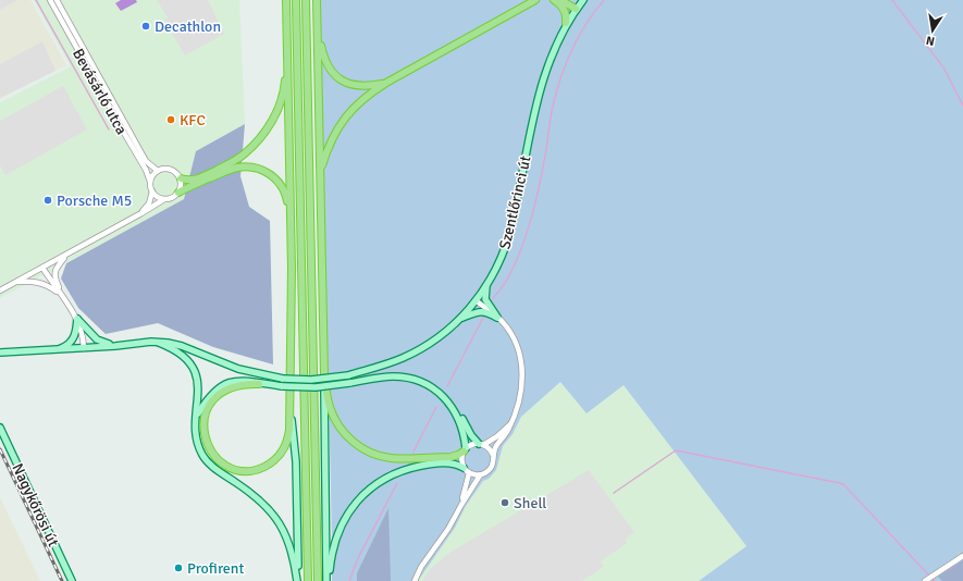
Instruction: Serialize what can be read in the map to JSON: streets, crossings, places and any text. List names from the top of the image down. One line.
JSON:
{"streets":{"main road":["Szentlőrinci út","Nagykőrösi út"],"street":["Bevásárló utca"]},"places":["Decathlon","KFC","Porsche M5","Shell","Profirent"],"north":"bottom"}
